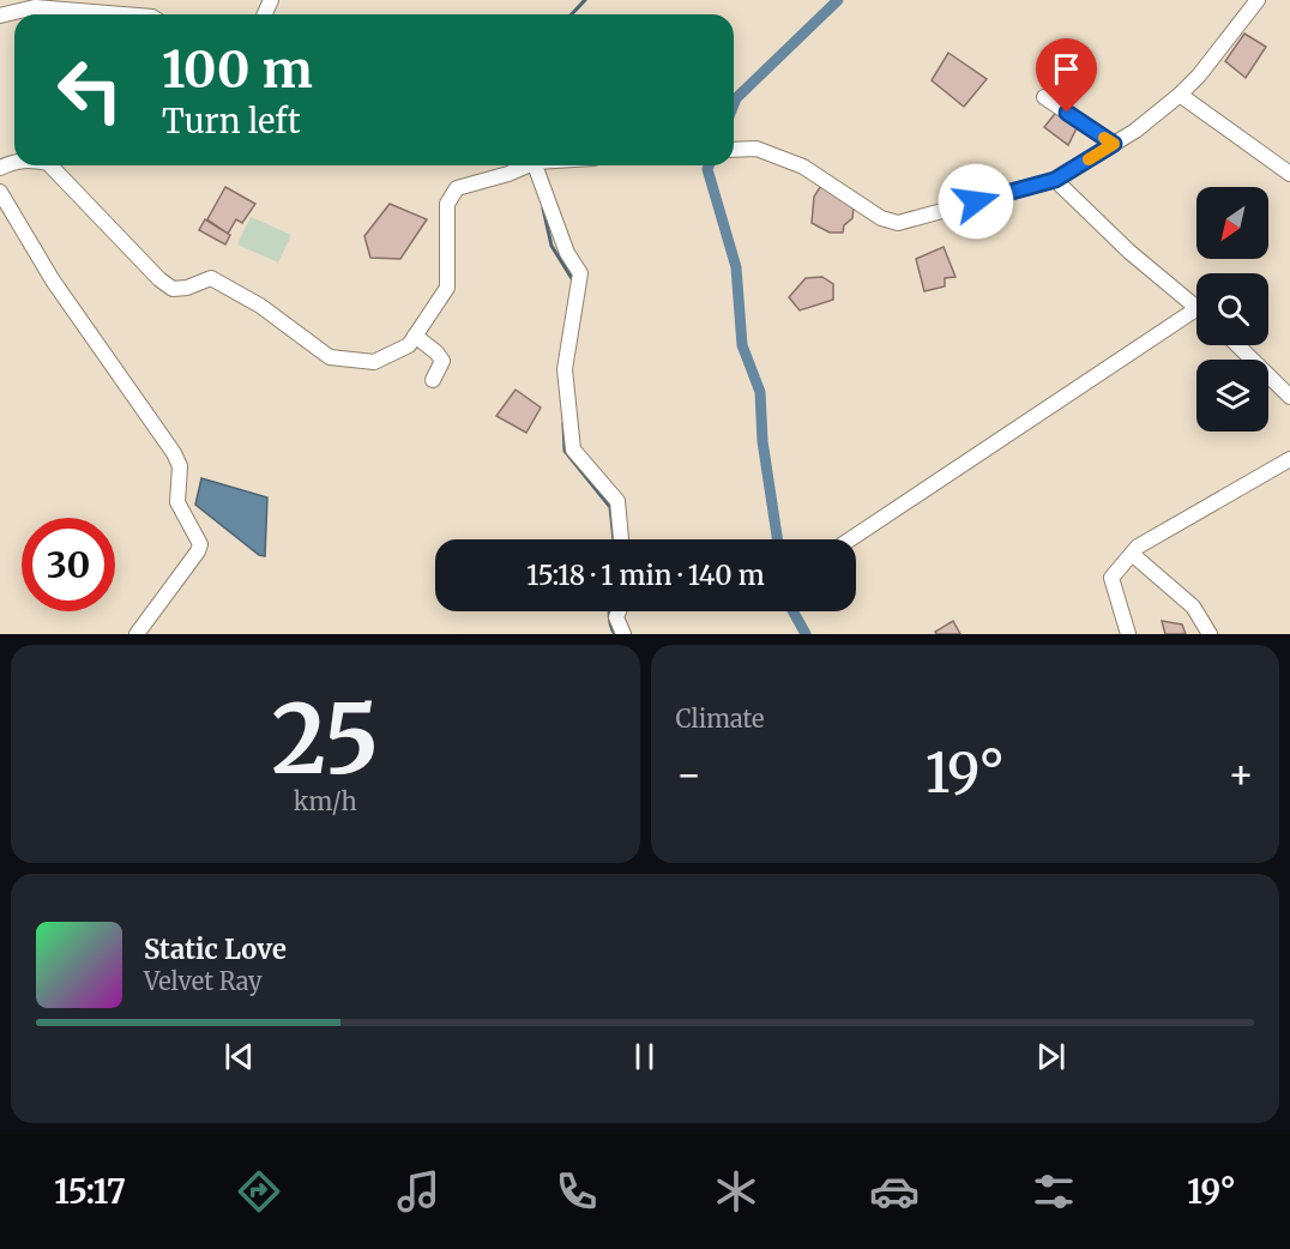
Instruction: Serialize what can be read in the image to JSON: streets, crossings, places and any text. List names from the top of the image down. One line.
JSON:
{"north":"bottom left","page":{"turn":["100 m","Turn left"],"limit":"30","trip":"15:18 · 1 min · 140 m","tile":[["25","km/h"],"Climate"],"heat":["−","19°","+"],"song":["Static Love","Velvet Ray"],"tabs":["15:17","19°"]}}
